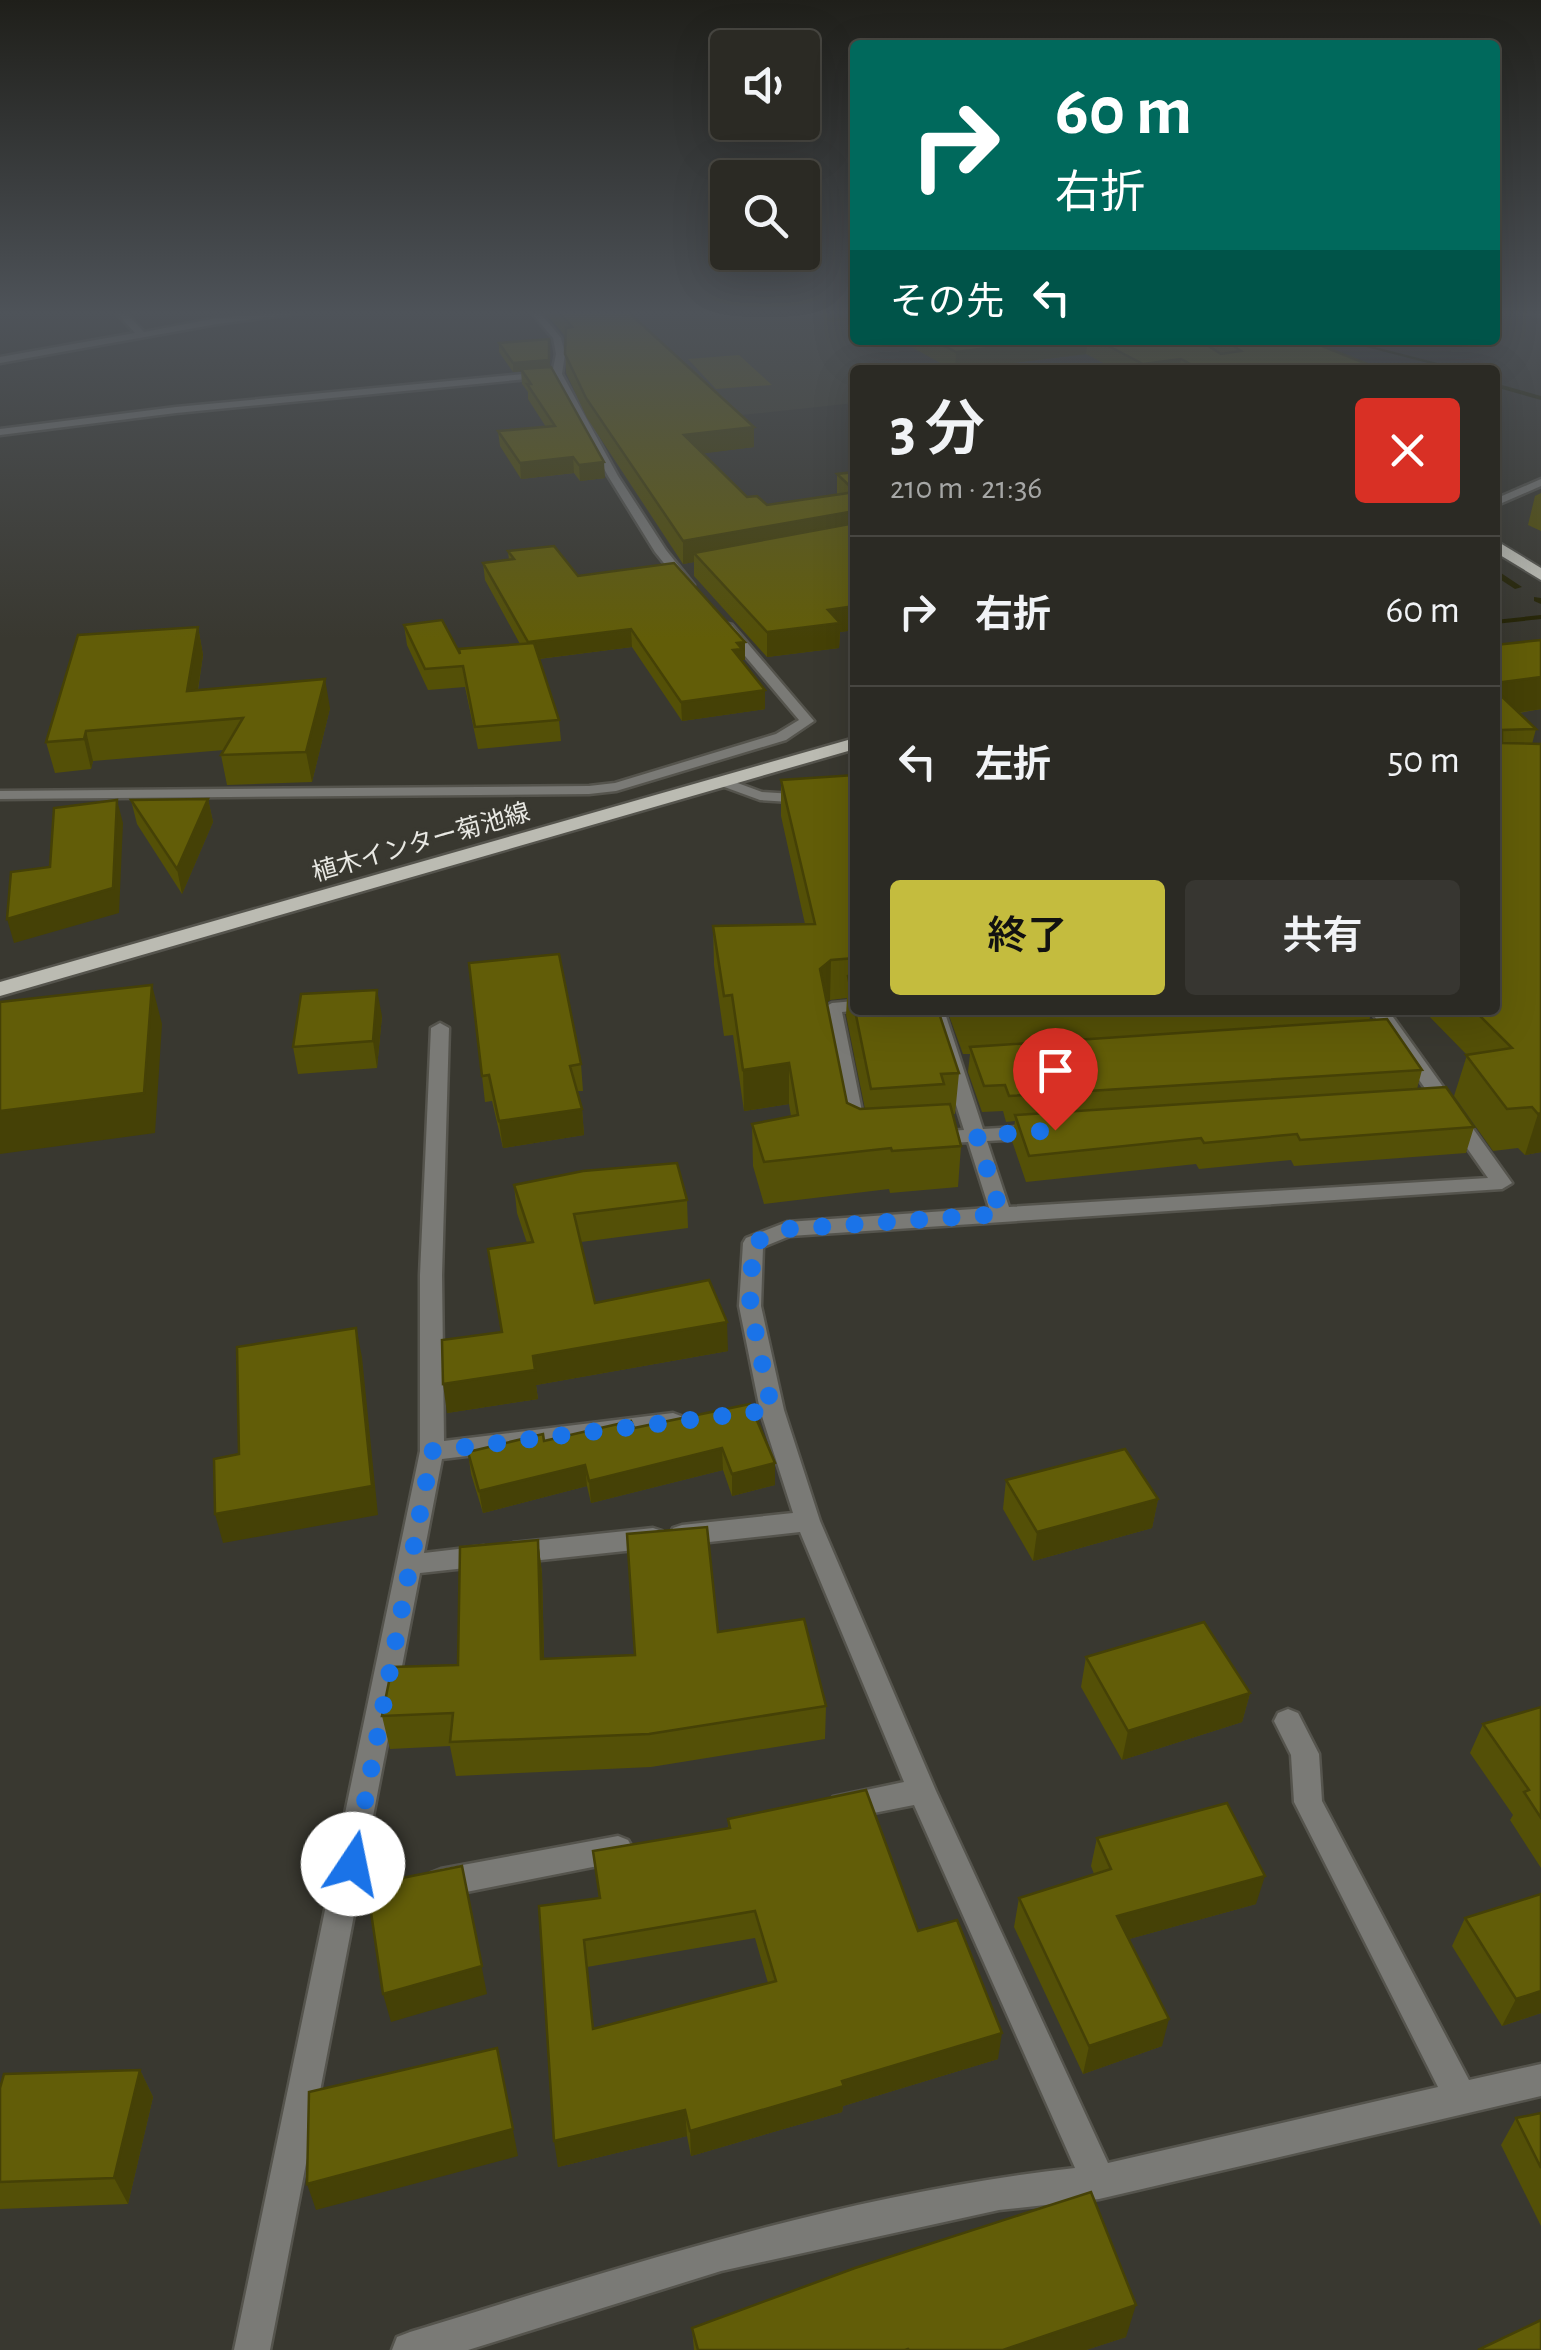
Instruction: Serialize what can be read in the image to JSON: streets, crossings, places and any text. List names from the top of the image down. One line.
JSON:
{"streets":{"main road":["植木インター菊池線"]},"page":{"turn":["60 m","右折"],"then":"その先","heading":["3 分","210 m · 21:36"],"list":[{"name":"右折","value":"60 m"},{"name":"左折","value":"50 m"}],"buttons":["終了","共有"]}}
